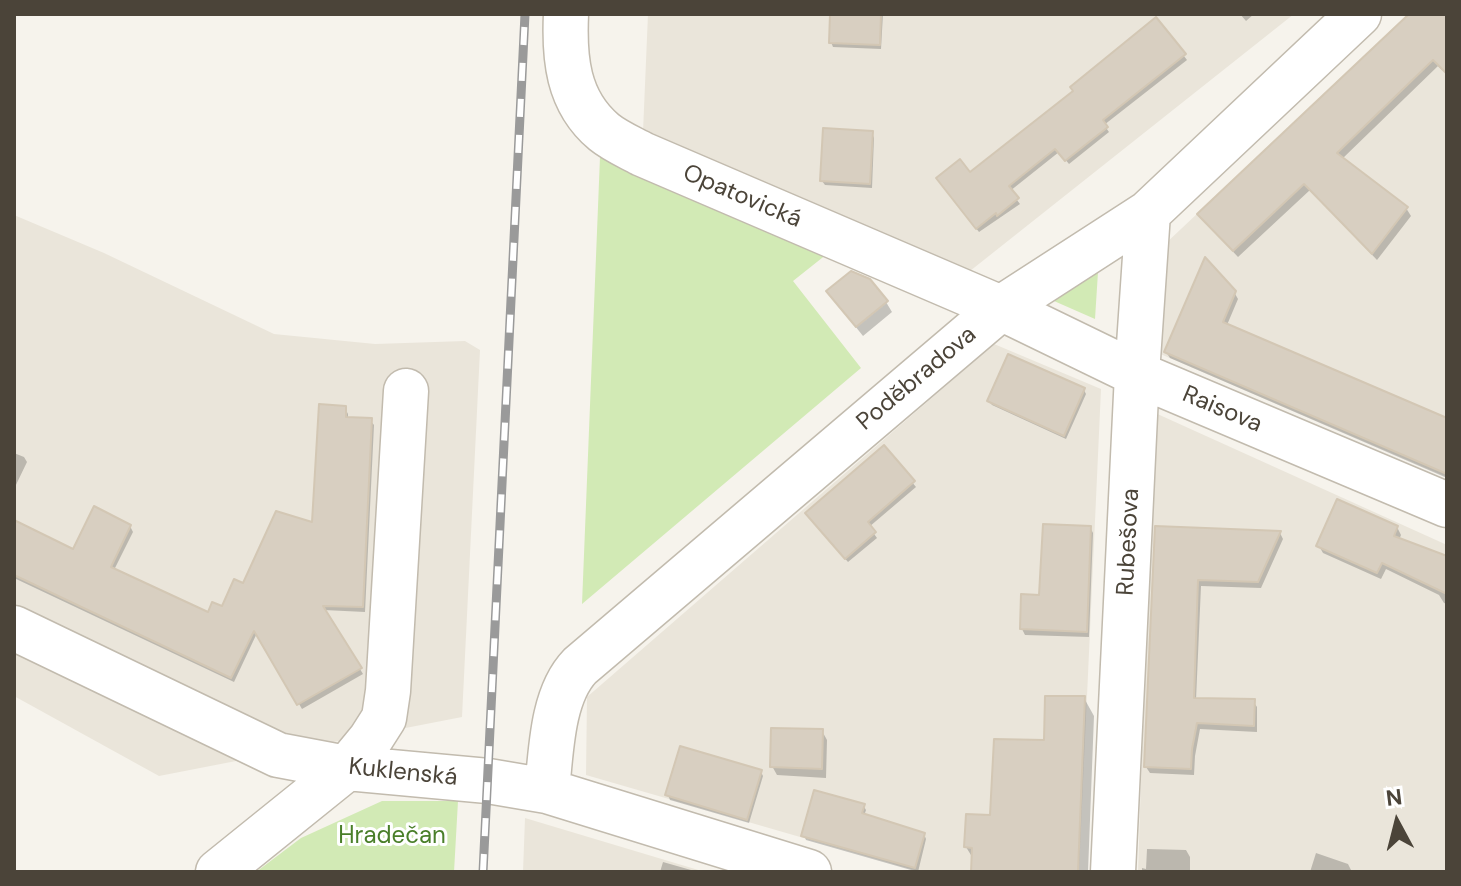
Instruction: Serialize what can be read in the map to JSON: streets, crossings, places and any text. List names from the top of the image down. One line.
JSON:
{"streets":{"street":["Opatovická","Poděbradova","Raisova","Rubešova","Kuklenská"]},"crossings":[["Opatovická","Poděbradova"],["Opatovická","Raisova"],["Poděbradova","Raisova"],["Poděbradova","Rubešova"],["Poděbradova","Kuklenská"],["Raisova","Rubešova"]],"parks":["Hradečan"],"north":"top"}
